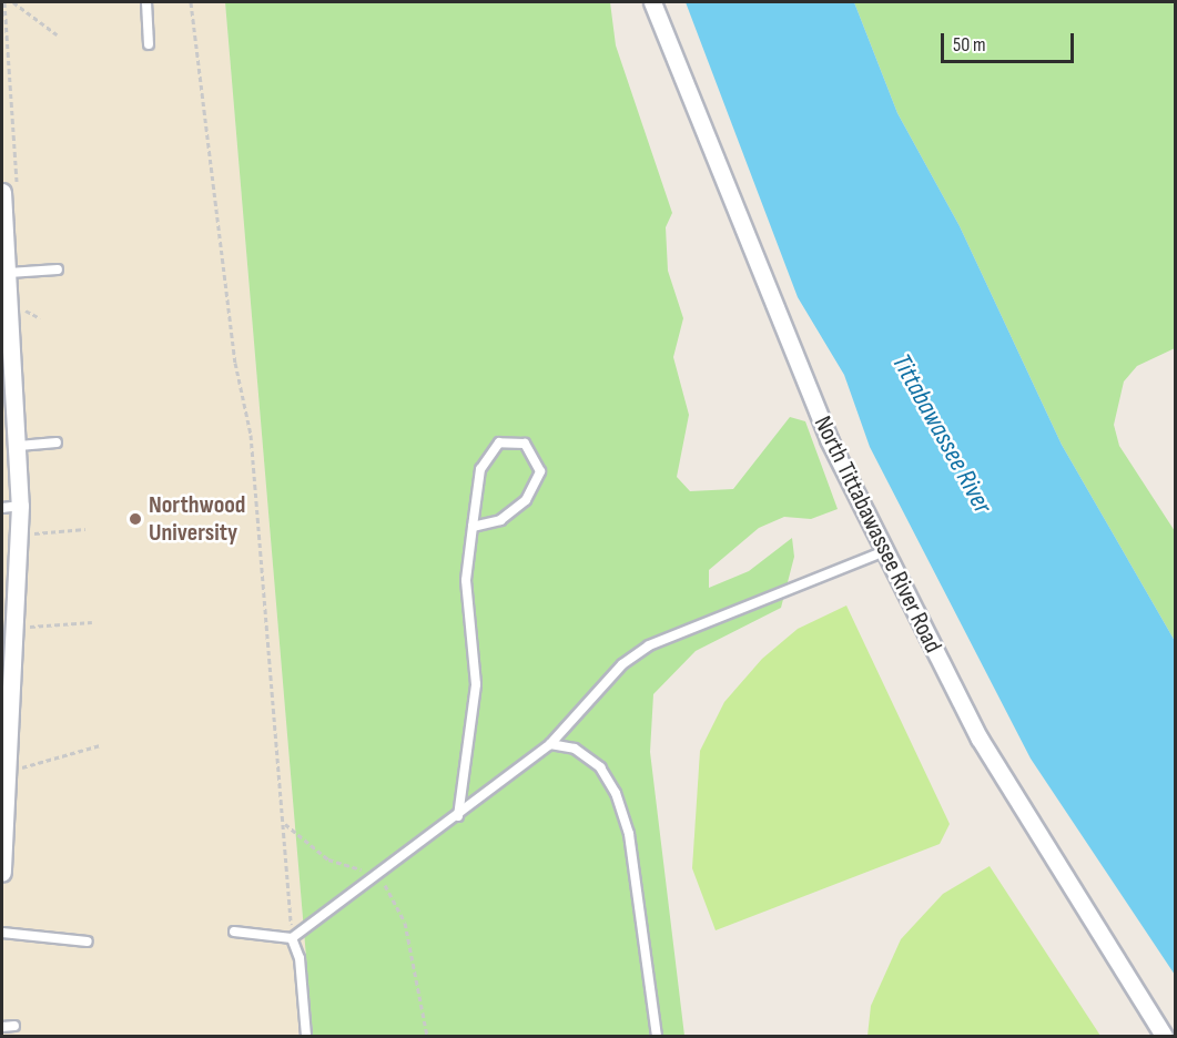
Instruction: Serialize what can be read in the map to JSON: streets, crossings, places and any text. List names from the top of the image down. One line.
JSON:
{"streets":{"street":["North Tittabawassee River Road"]},"water":["Tittabawassee River"],"places":["Northwood University"],"scale_bar":"50 m"}
